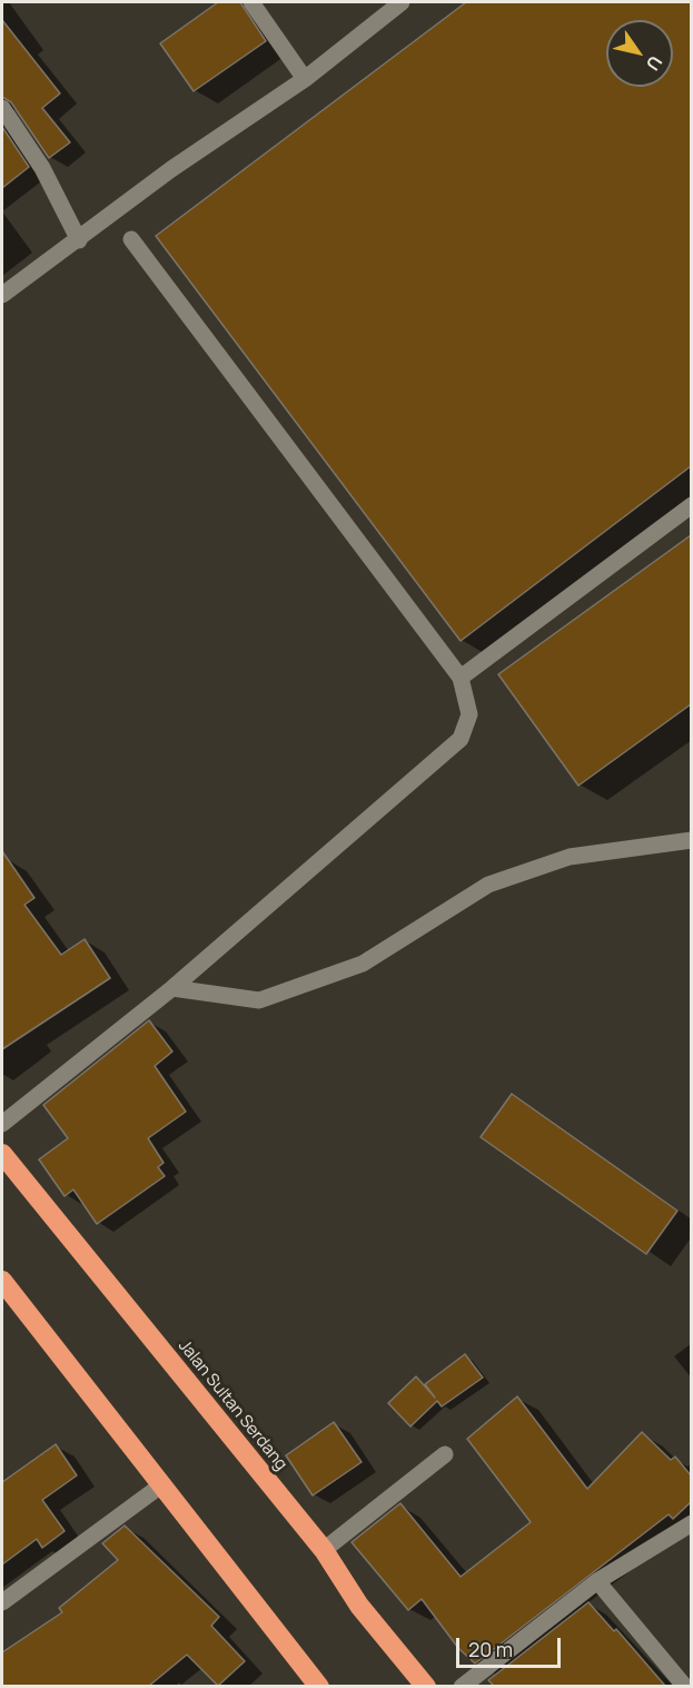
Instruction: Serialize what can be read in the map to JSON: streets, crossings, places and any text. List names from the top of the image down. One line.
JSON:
{"streets":{"highway":["Jalan Sultan Serdang"]},"scale_bar":"20 m","north":"bottom right"}
